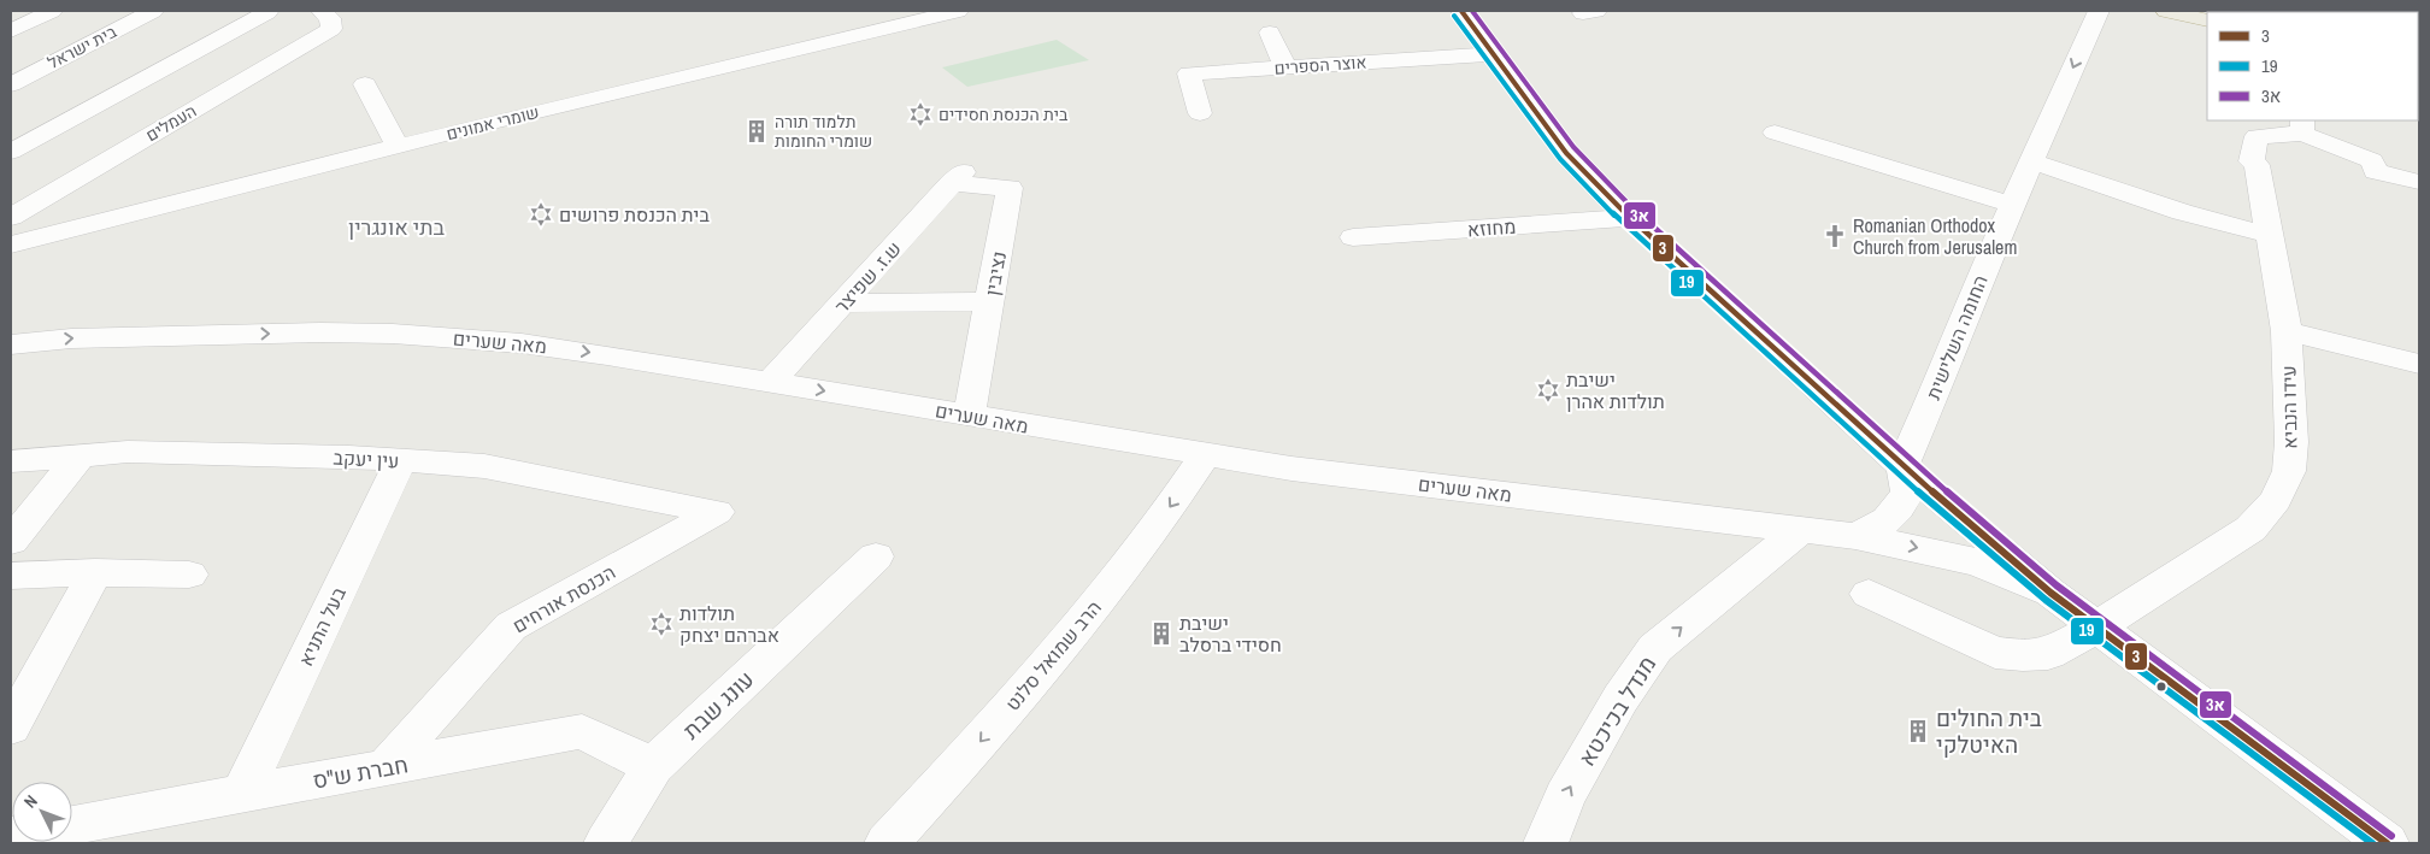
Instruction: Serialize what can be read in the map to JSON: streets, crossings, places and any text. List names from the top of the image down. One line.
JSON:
{"streets":{"street":["בית ישראל","אוצר הספרים","העמלים","שומרי אמונים","מחוזא","נציבין","ש.ז. שפיצר","החומה השלישית","מאה שערים","עידו הנביא","עין יעקב","הכנסת אורחים","בעל התניא","הרב שמואל סלנט","עונג שבת","מנדל בכיכטא","חברת ש\"ס"]},"crossings":[["נציבין","ש.ז. שפיצר"],["נציבין","מאה שערים"],["ש.ז. שפיצר","מאה שערים"],["מאה שערים","הרב שמואל סלנט"],["מאה שערים","מנדל בכיכטא"],["עין יעקב","הכנסת אורחים"],["עין יעקב","בעל התניא"],["הכנסת אורחים","חברת ש\"ס"],["בעל התניא","חברת ש\"ס"],["עונג שבת","חברת ש\"ס"]],"one_way":["מאה שערים","הרב שמואל סלנט","מנדל בכיכטא"],"districts":["בתי אונגרין"],"places":{"synagogue":["בית הכנסת חסידים","בית הכנסת פרושים","ישיבת תולדות אהרן","תולדות אברהם יצחק"],"building":["תלמוד תורה שומרי החומות","ישיבת חסידי ברסלב","בית החולים האיטלקי"],"church":["Romanian Orthodox Church from Jerusalem"]},"lines":["transit line 3","transit line 3א","transit line 19"],"legend":["3","19","3א"],"north":"top left"}
